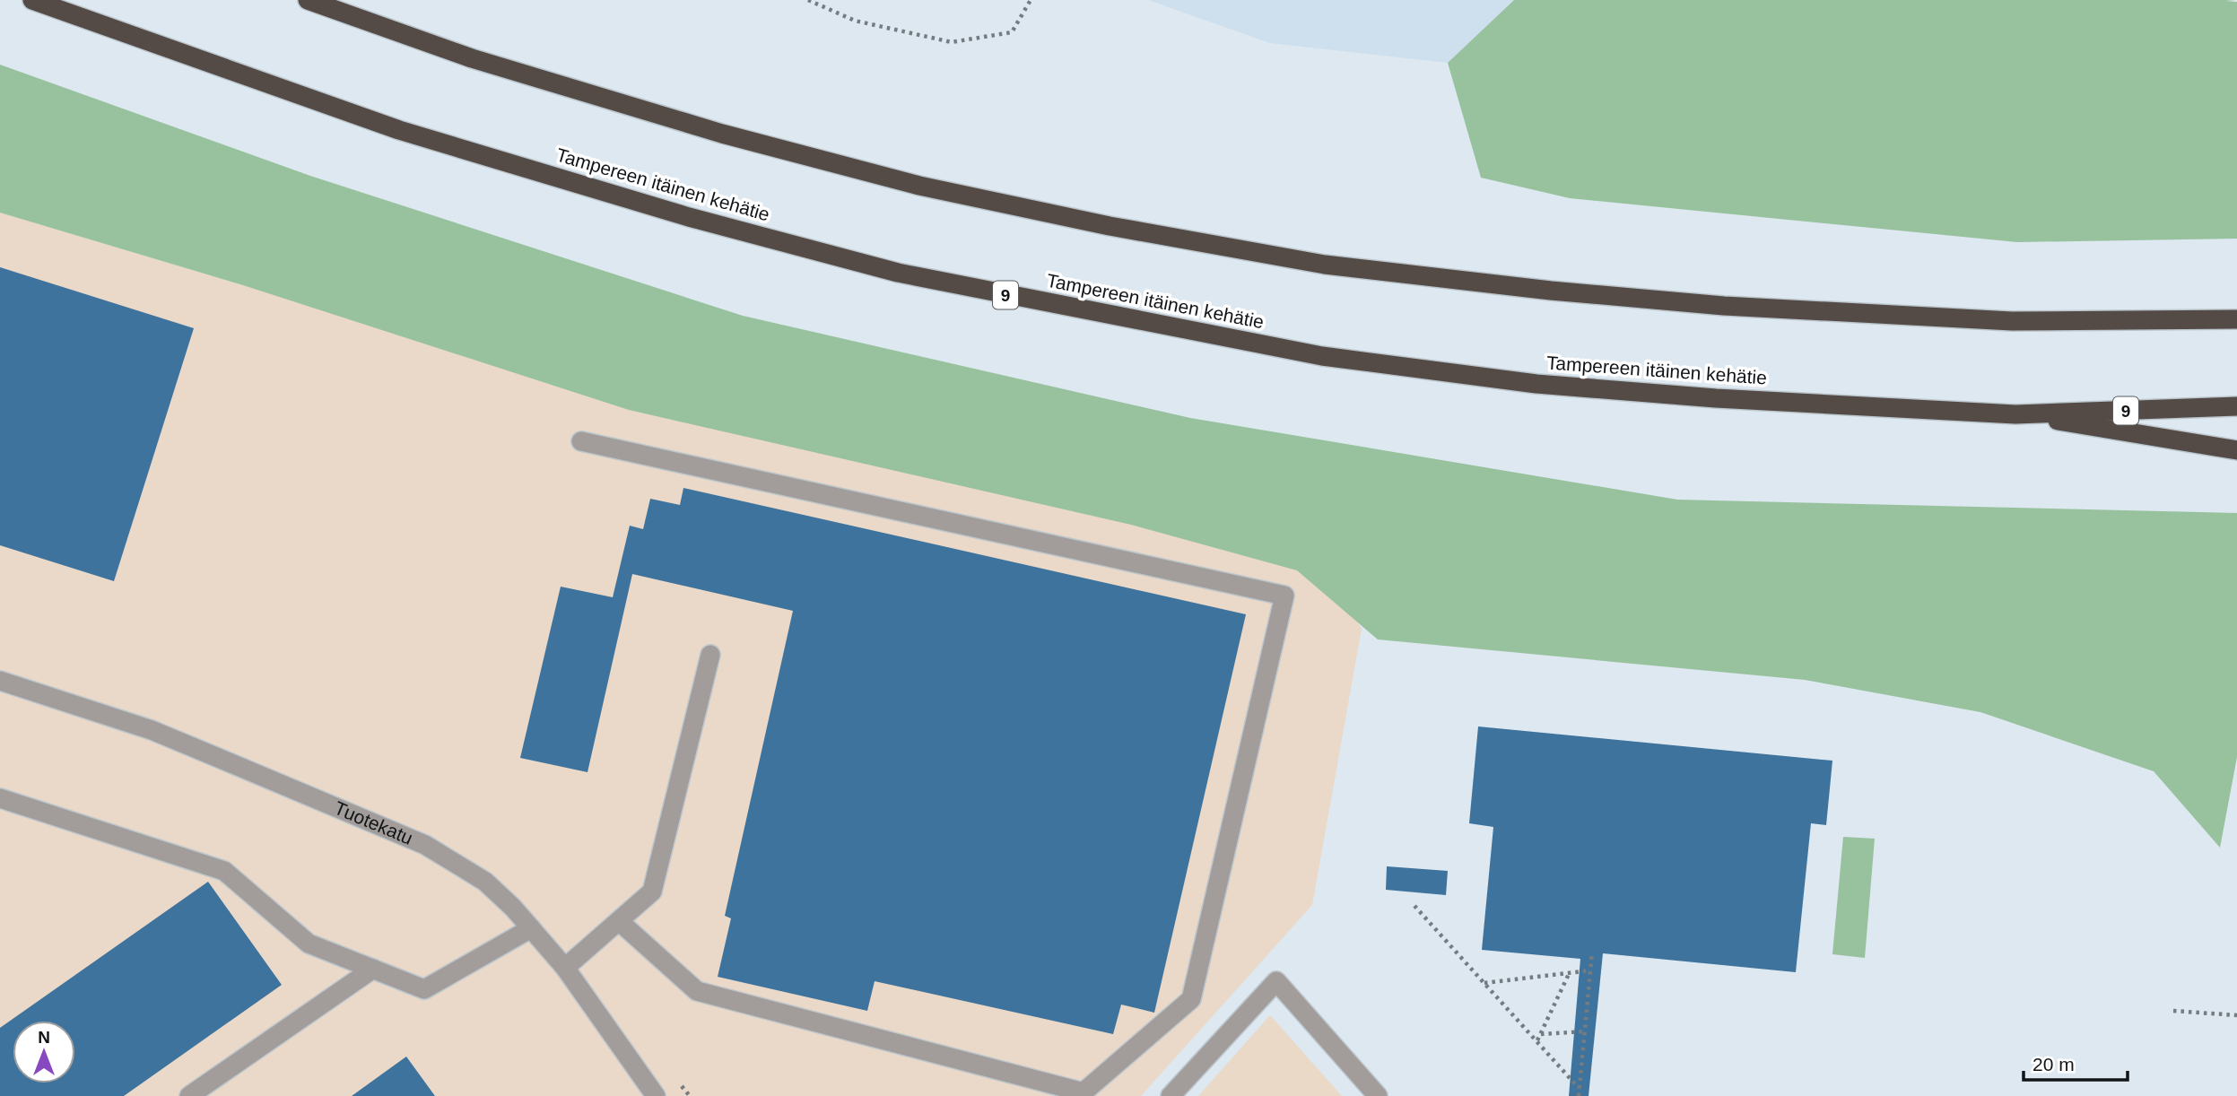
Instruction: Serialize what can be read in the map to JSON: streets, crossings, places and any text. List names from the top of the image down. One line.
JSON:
{"streets":{"highway":["Tampereen itäinen kehätie","9"],"street":["Tuotekatu"]},"scale_bar":"20 m","north":"top"}
